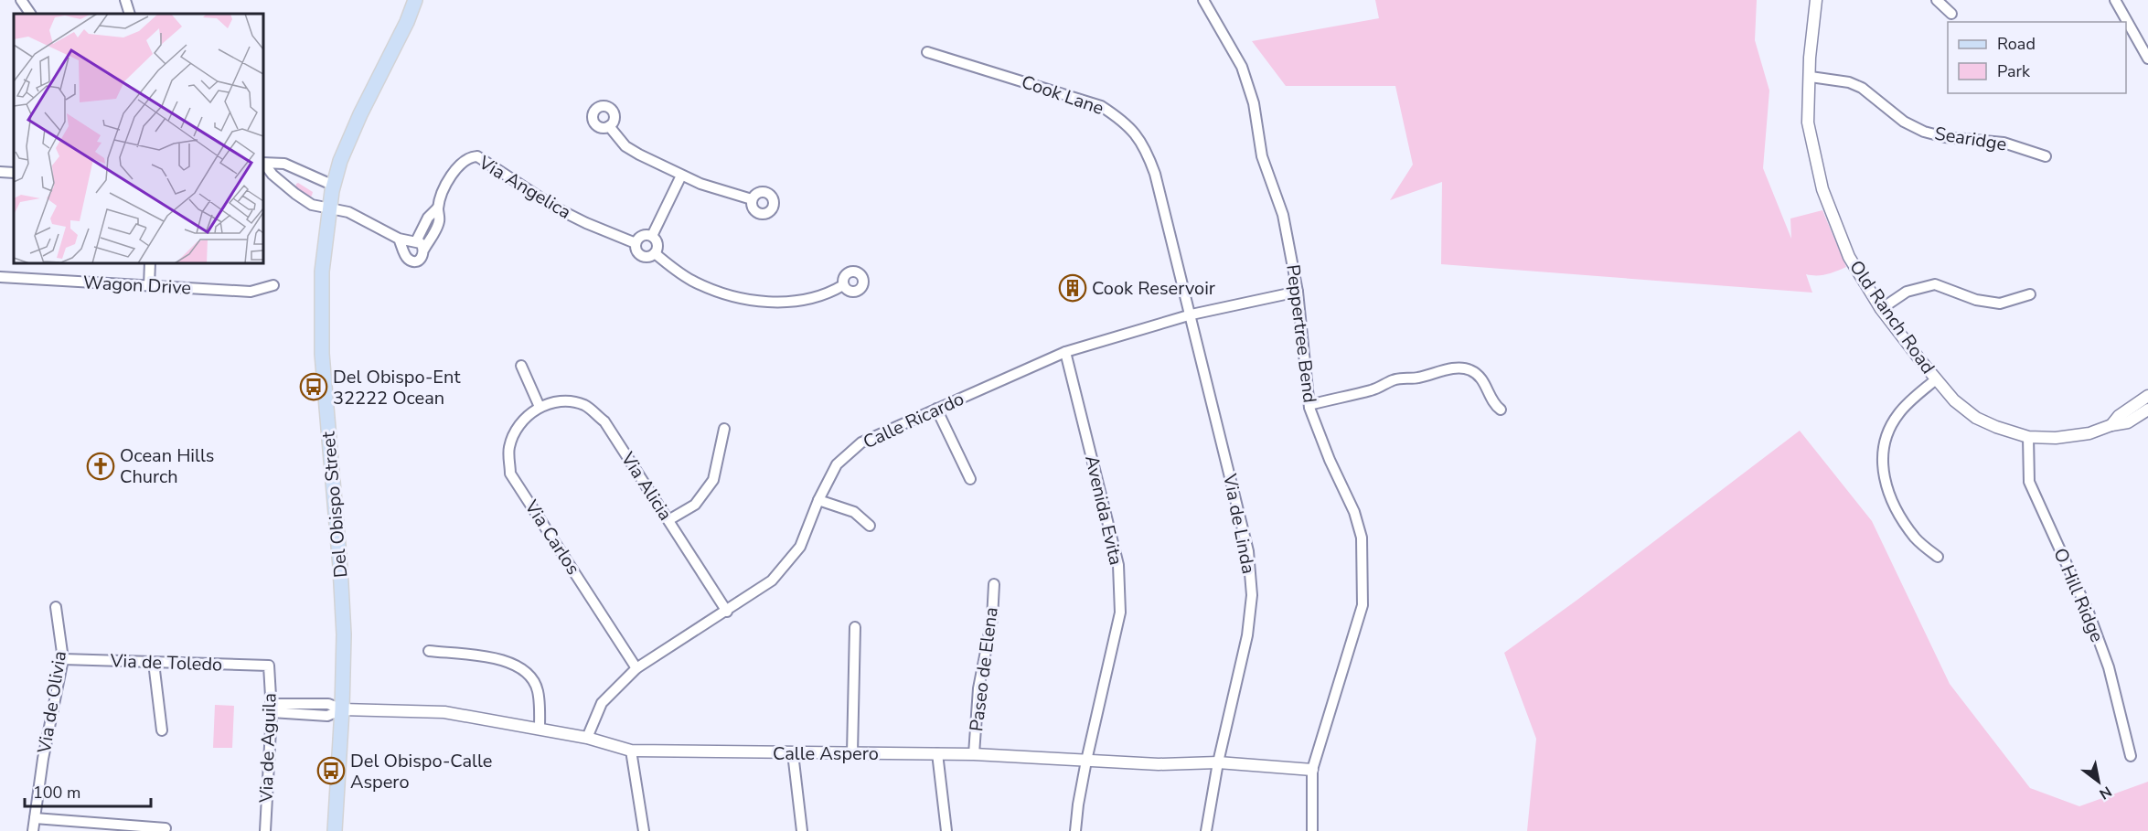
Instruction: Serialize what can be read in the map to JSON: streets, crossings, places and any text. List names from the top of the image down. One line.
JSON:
{"streets":{"main road":["Del Obispo Street"],"street":["Cook Lane","Searidge","Via Angelica","Wagon Drive","Old Ranch Road","Peppertree Bend","Calle Ricardo","Via Alicia","Avenida Evita","Via de Linda","Via Carlos","O Hill Ridge","Via de Toledo","Paseo de Elena","Via de Olivia","Via de Aguila","Calle Aspero"]},"crossings":[["Cook Lane","Calle Ricardo"],["Cook Lane","Via de Linda"],["Searidge","Old Ranch Road"],["Old Ranch Road","O Hill Ridge"],["Peppertree Bend","Calle Ricardo"],["Peppertree Bend","Calle Aspero"],["Calle Ricardo","Via Alicia"],["Calle Ricardo","Avenida Evita"],["Calle Ricardo","Via de Linda"],["Calle Ricardo","Via Carlos"],["Calle Ricardo","Calle Aspero"],["Via Alicia","Via Carlos"],["Del Obispo Street","Calle Aspero"],["Avenida Evita","Calle Aspero"],["Via de Linda","Calle Aspero"],["Via de Toledo","Via de Olivia"],["Via de Toledo","Via de Aguila"],["Paseo de Elena","Calle Aspero"],["Via de Aguila","Calle Aspero"]],"places":{"building":["Cook Reservoir"],"bus stop":["Del Obispo-Ent 32222 Ocean","Del Obispo-Calle Aspero"],"church":["Ocean Hills Church"]},"legend":["Road","Park"],"scale_bar":"100 m","north":"bottom right"}
